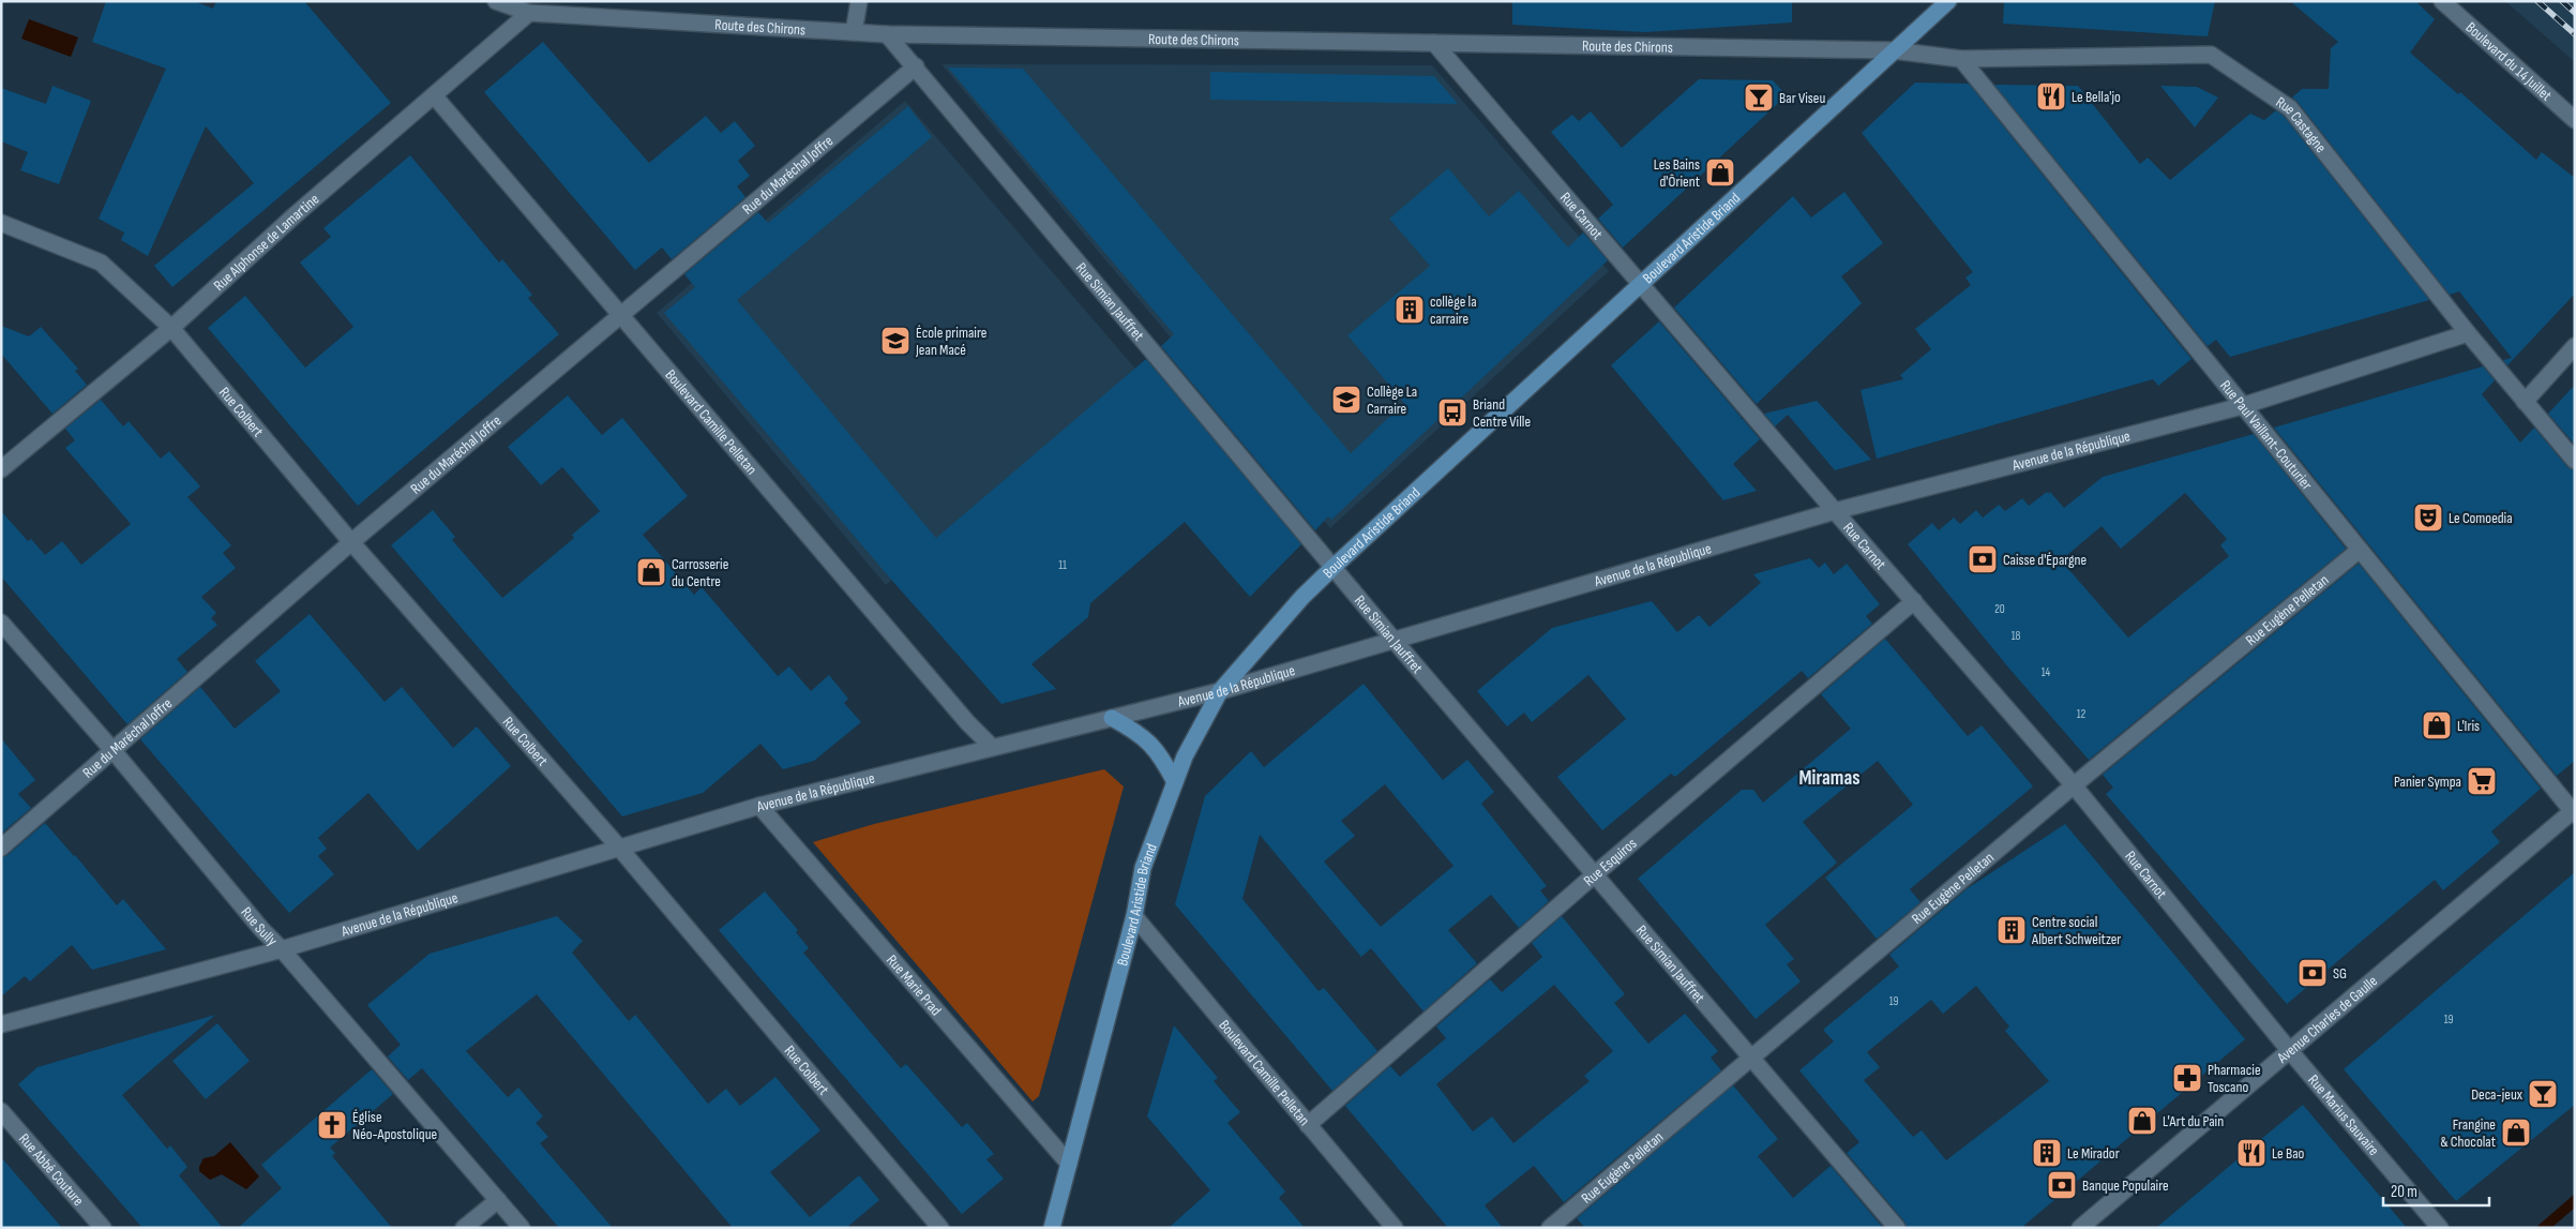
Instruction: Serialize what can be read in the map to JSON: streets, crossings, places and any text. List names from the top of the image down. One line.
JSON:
{"streets":{"main road":["Boulevard Aristide Briand"],"street":["Route des Chirons","Boulevard du 14 Juillet","Rue Castagne","Rue du Maréchal Joffre","Rue Carnot","Rue Alphonse de Lamartine","Rue Simian Jauffret","Rue Colbert","Boulevard Camille Pelletan","Rue Paul Vaillant-Couturier","Avenue de la République","Rue Eugène Pelletan","Rue Esquiros","Rue Sully","Rue Marie Prad","Avenue Charles de Gaulle","Rue Marius Sauvaire","Rue Abbé Couture"]},"crossings":[["Route des Chirons","Rue Castagne"],["Route des Chirons","Rue Carnot"],["Route des Chirons","Boulevard Aristide Briand"],["Route des Chirons","Rue Alphonse de Lamartine"],["Route des Chirons","Rue Simian Jauffret"],["Rue Castagne","Boulevard Aristide Briand"],["Rue Castagne","Rue Paul Vaillant-Couturier"],["Rue Castagne","Avenue de la République"],["Rue du Maréchal Joffre","Rue Simian Jauffret"],["Rue du Maréchal Joffre","Rue Colbert"],["Rue du Maréchal Joffre","Boulevard Camille Pelletan"],["Rue du Maréchal Joffre","Rue Sully"],["Rue Carnot","Boulevard Aristide Briand"],["Rue Carnot","Avenue de la République"],["Rue Carnot","Rue Eugène Pelletan"],["Rue Carnot","Rue Esquiros"],["Rue Carnot","Avenue Charles de Gaulle"],["Rue Carnot","Rue Marius Sauvaire"],["Boulevard Aristide Briand","Rue Simian Jauffret"],["Boulevard Aristide Briand","Boulevard Camille Pelletan"],["Boulevard Aristide Briand","Avenue de la République"],["Boulevard Aristide Briand","Rue Marie Prad"],["Rue Alphonse de Lamartine","Rue Colbert"],["Rue Alphonse de Lamartine","Boulevard Camille Pelletan"],["Rue Simian Jauffret","Avenue de la République"],["Rue Simian Jauffret","Rue Eugène Pelletan"],["Rue Simian Jauffret","Rue Esquiros"],["Rue Colbert","Avenue de la République"],["Boulevard Camille Pelletan","Avenue de la République"],["Boulevard Camille Pelletan","Rue Esquiros"],["Rue Paul Vaillant-Couturier","Avenue de la République"],["Rue Paul Vaillant-Couturier","Rue Eugène Pelletan"],["Rue Paul Vaillant-Couturier","Avenue Charles de Gaulle"],["Avenue de la République","Rue Sully"],["Avenue de la République","Rue Marie Prad"],["Avenue Charles de Gaulle","Rue Marius Sauvaire"]],"districts":["Miramas"],"places":{"restaurant":["Le Bella'jo","Le Bao"],"bar":["Bar Viseu","Deca-jeux"],"shop":["Les Bains d'Ôrient","Carrosserie du Centre","L'Iris","L'Art du Pain","Frangine & Chocolat"],"building":["collège la carraire","Centre social Albert Schweitzer","Le Mirador"],"school or university":["École primaire Jean Macé","Collège La Carraire"],"bus stop":["Briand Centre Ville"],"theatre":["Le Comoedia"],"bank":["Caisse d'Épargne","SG","Banque Populaire"],"supermarket":["Panier Sympa"],"pharmacy":["Pharmacie Toscano"],"church":["Église Néo-Apostolique"]},"house_numbers":["11","20","18","14","12","19","19"],"scale_bar":"20 m"}
